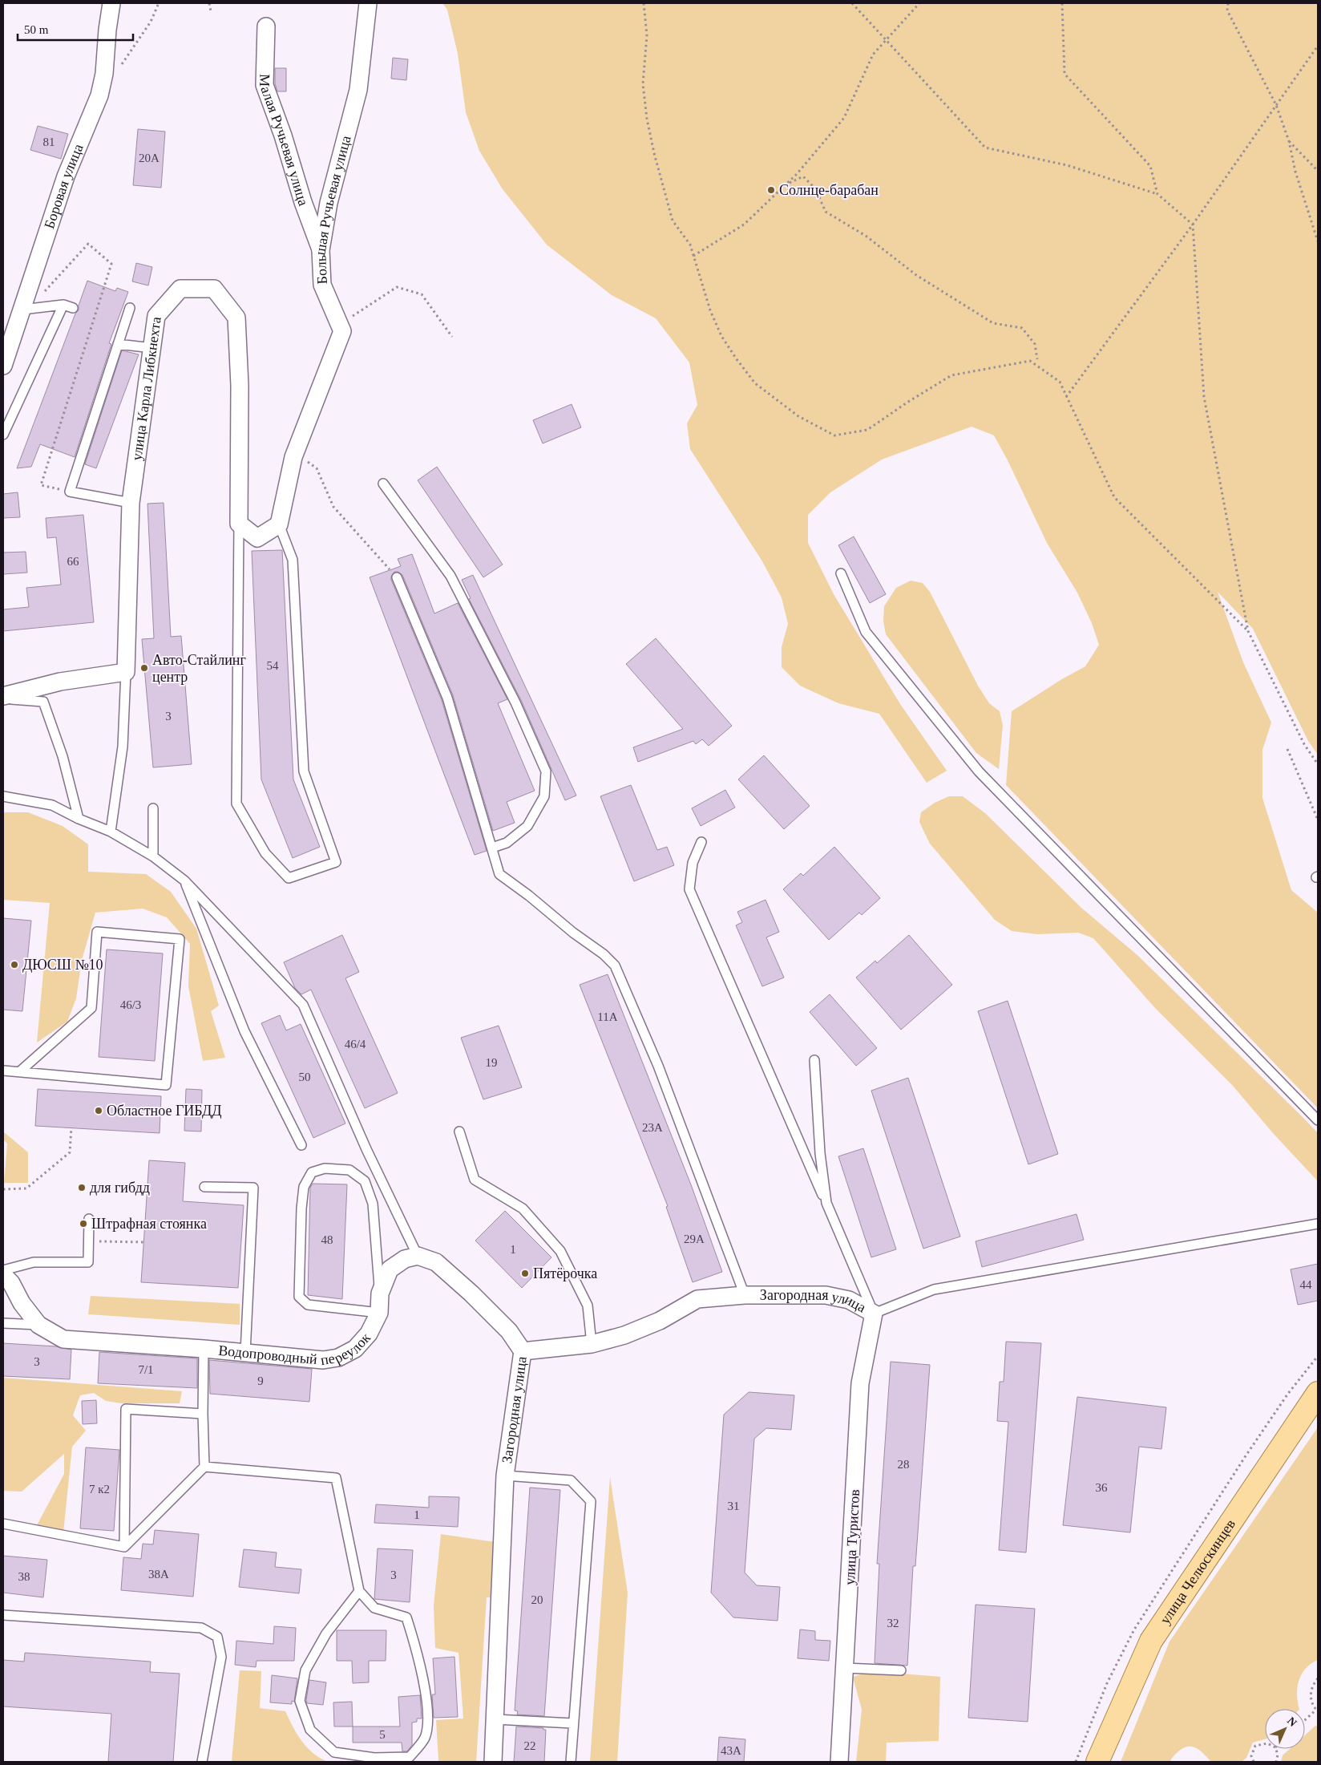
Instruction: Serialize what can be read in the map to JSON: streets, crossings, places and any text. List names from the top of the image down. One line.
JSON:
{"streets":{"main road":["улица Челюскинцев"],"street":["Малая Ручьевая улица","Боровая улица","Большая Ручьевая улица","улица Карла Либкнехта","Загородная улица","Водопроводный переулок","улица Туристов"]},"crossings":[["Малая Ручьевая улица","Большая Ручьевая улица"],["Загородная улица","улица Туристов"]],"places":["Солнце-барабан","Авто-Стайлинг центр","ДЮСШ №10","Областное ГИБДД","для гибдд","Штрафная стоянка","Пятёрочка"],"house_numbers":["81","20А","66","54","3","46/3","11А","46/4","19","50","23А","29А","48","1","44","3","7/1","9","28","36","7 к2","31","1","38А","3","38","20","32","5","22","43А"],"scale_bar":"50 m","north":"top right"}
